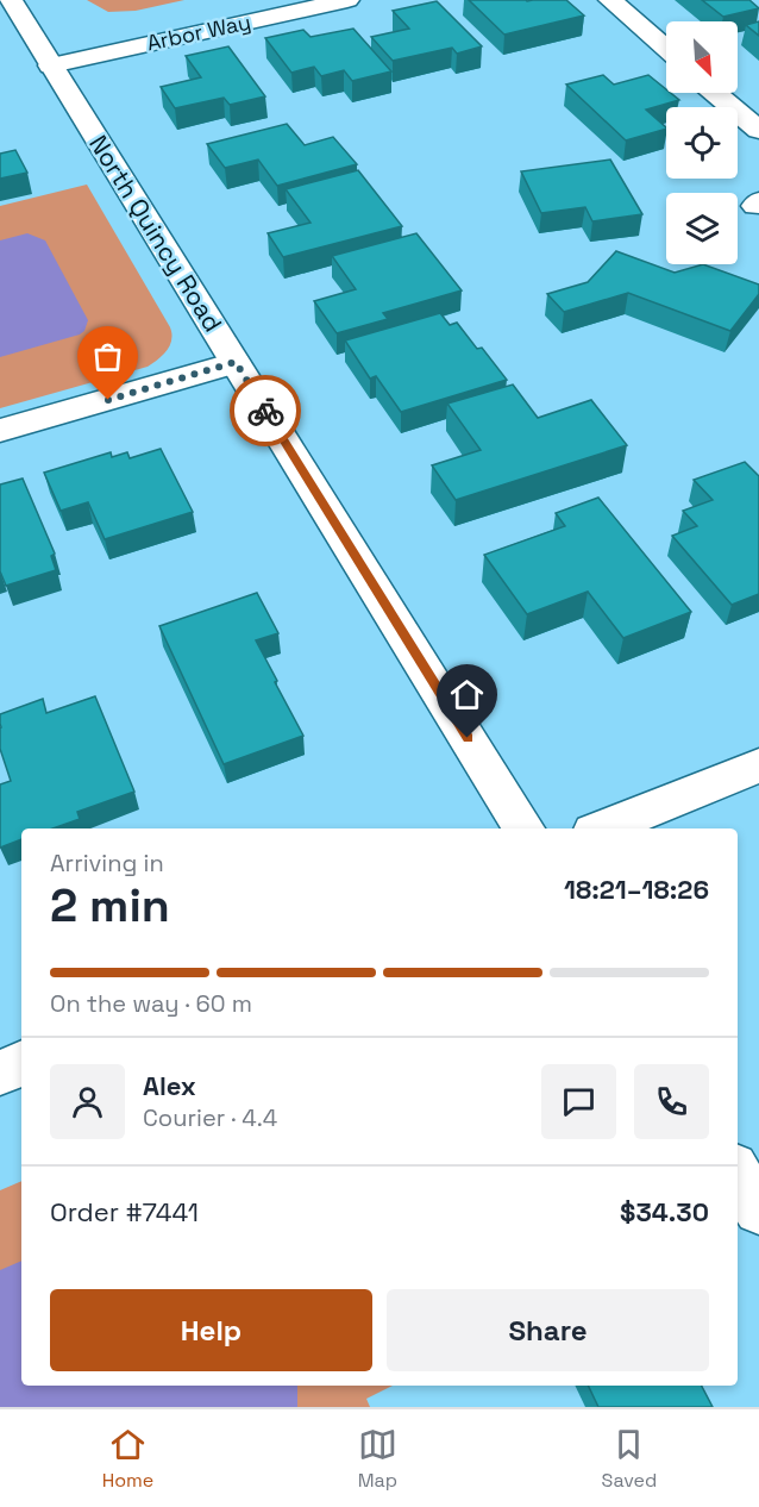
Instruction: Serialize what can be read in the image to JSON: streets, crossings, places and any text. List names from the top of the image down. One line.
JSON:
{"streets":{"street":["Arbor Way","North Quincy Road"]},"crossings":[["Arbor Way","North Quincy Road"]],"north":"bottom right","page":{"heading":["2 min","Arriving in","18:21–18:26"],"panel":["Alex","Courier · 4.4","Order #7441","$34.30"],"bar":"On the way · 60 m","buttons":["Help","Share"],"tabs":["Home","Map","Saved"]}}
